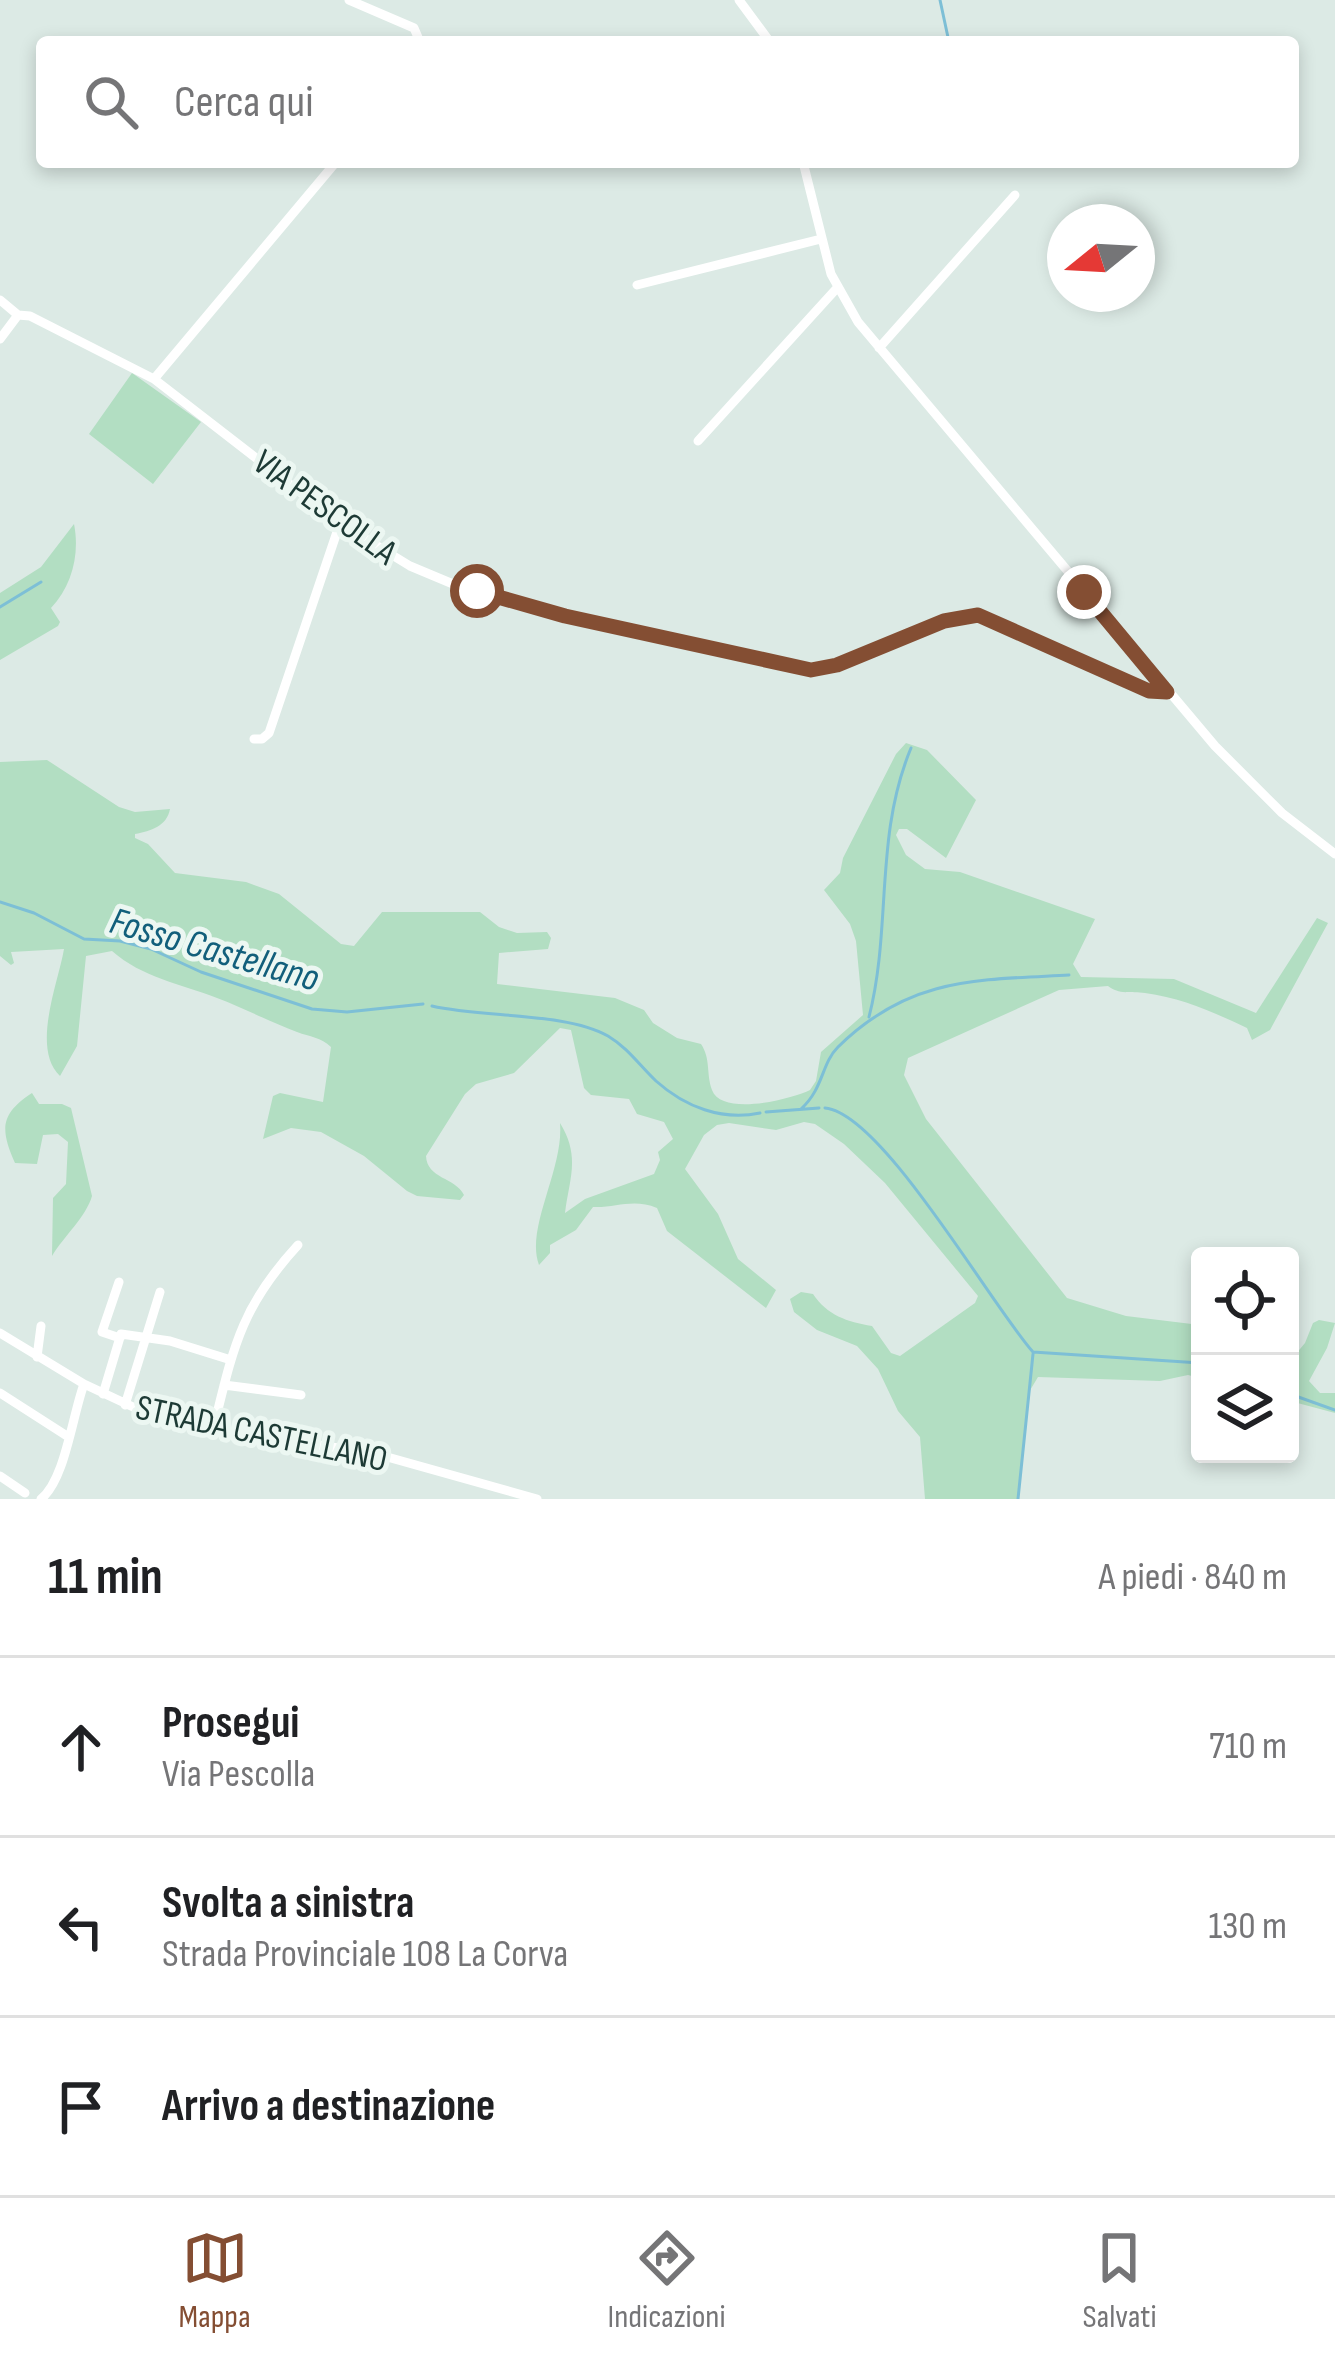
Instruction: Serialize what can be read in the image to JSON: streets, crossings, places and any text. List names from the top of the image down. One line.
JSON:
{"streets":{"street":["VIA PESCOLLA","STRADA CASTELLANO"]},"water":["Fosso Castellano"],"north":"left","page":{"search":"Cerca qui","heading":["11 min","A piedi · 840 m"],"list":[["Prosegui","Via Pescolla","710 m"],["Svolta a sinistra","Strada Provinciale 108 La Corva","130 m"],"Arrivo a destinazione"],"nav":["Mappa","Indicazioni","Salvati"]}}
